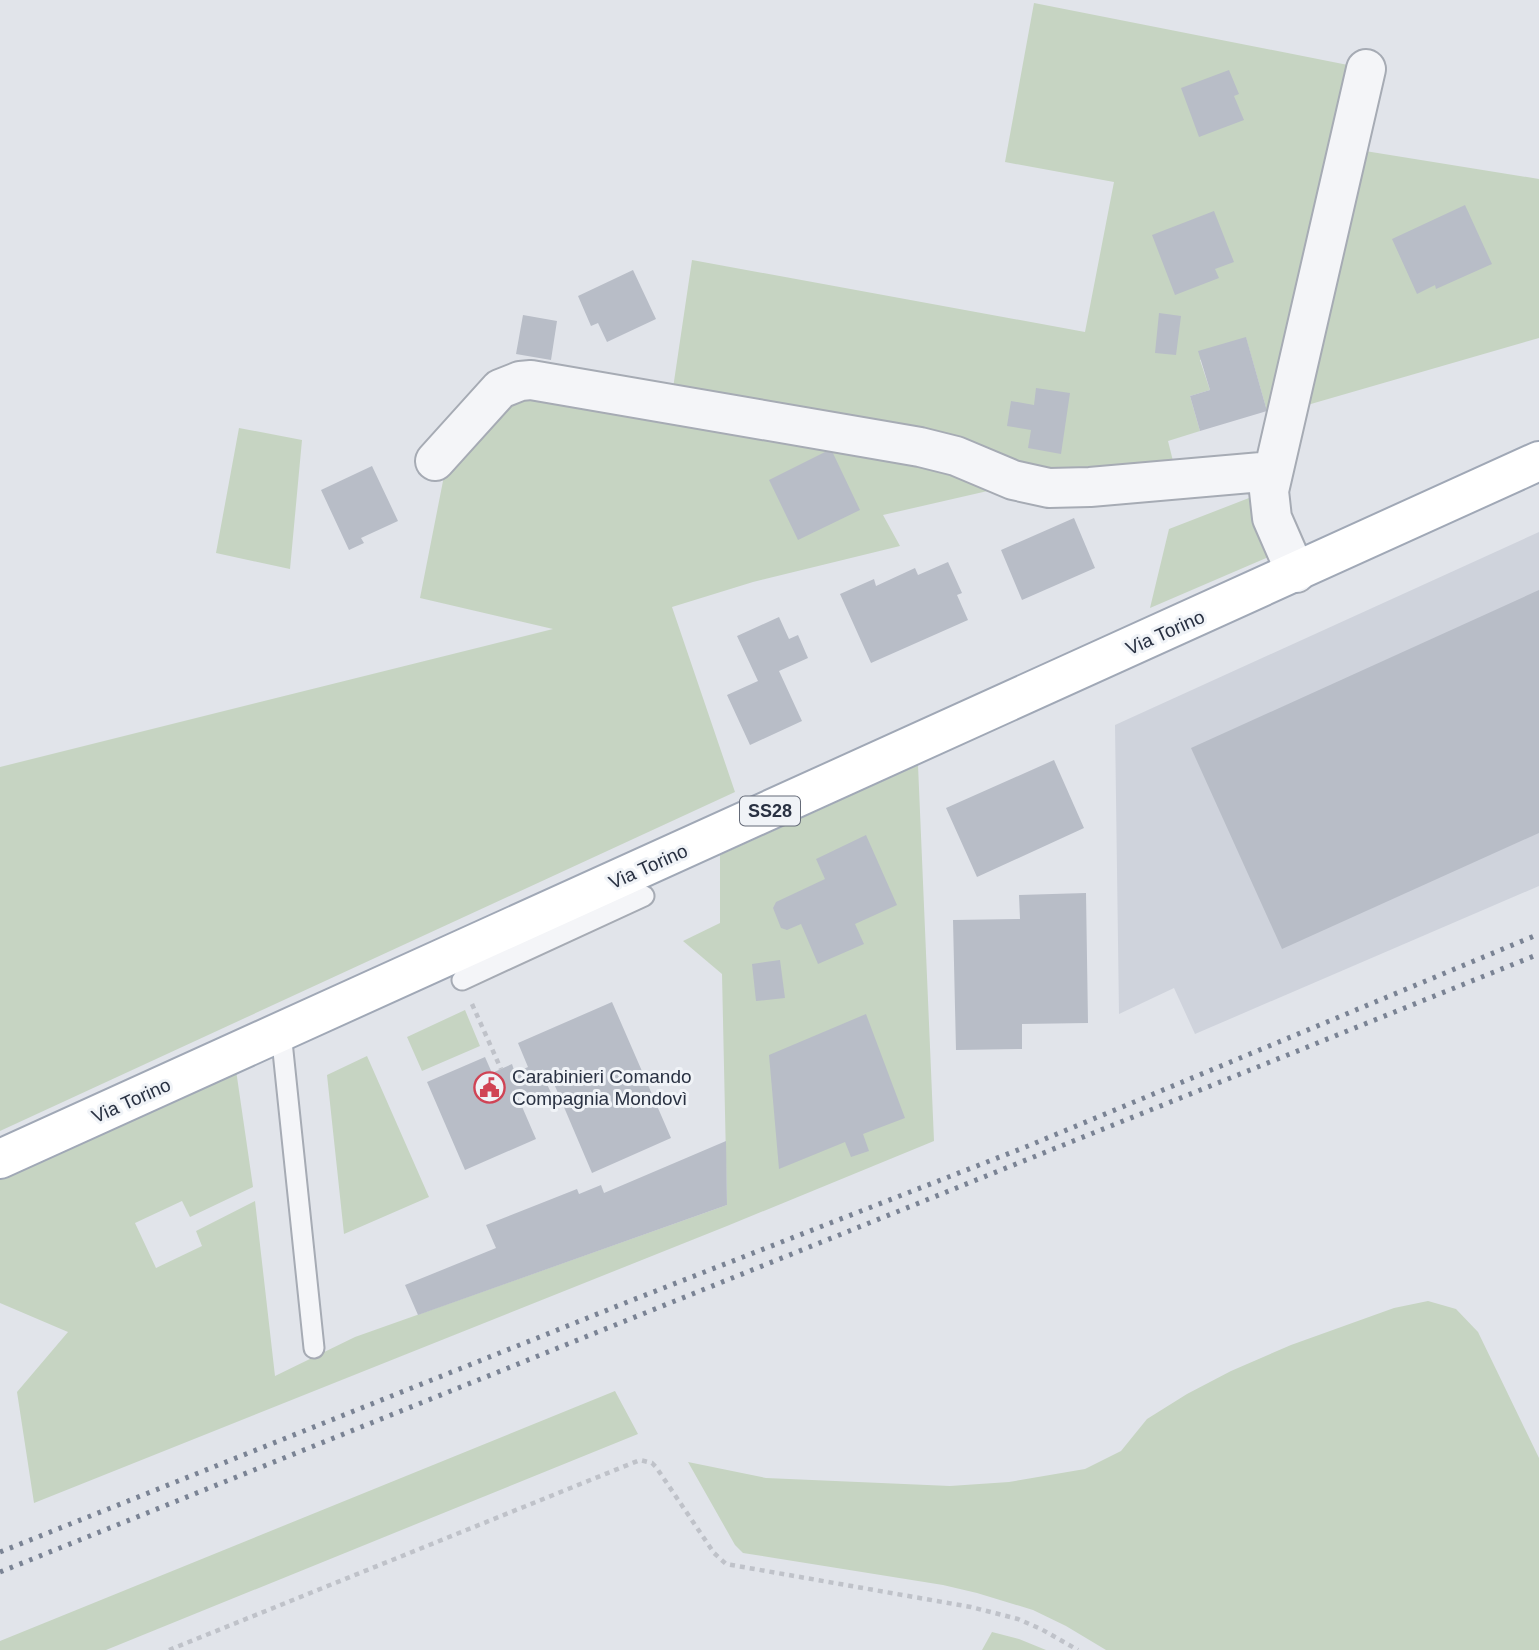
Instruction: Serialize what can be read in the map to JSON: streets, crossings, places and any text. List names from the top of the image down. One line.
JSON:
{"streets":{"main road":["Via Torino","SS28"]},"places":{"public building":["Carabinieri Comando Compagnia Mondovì"]}}
